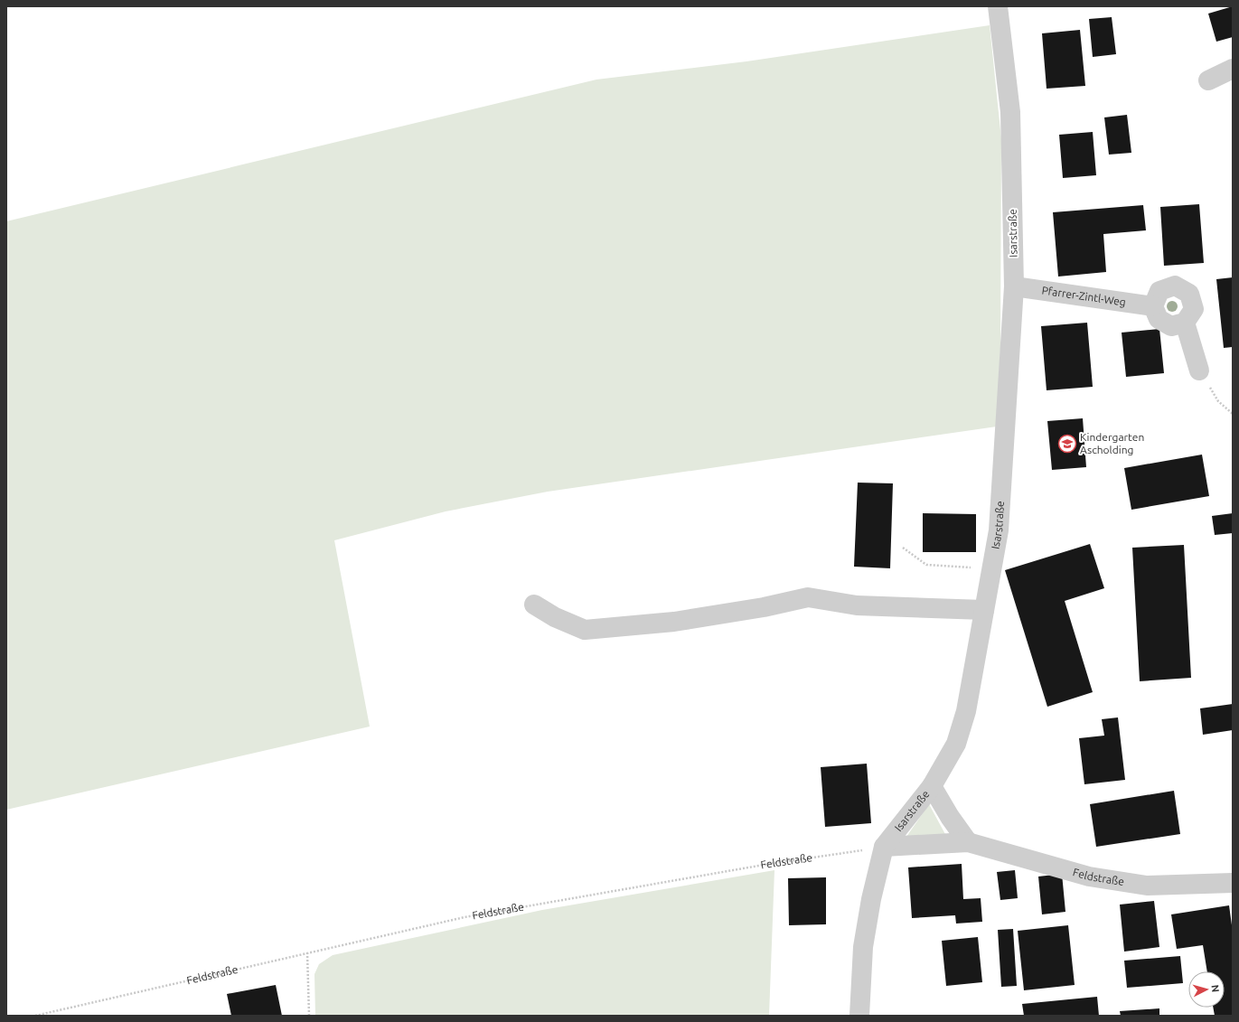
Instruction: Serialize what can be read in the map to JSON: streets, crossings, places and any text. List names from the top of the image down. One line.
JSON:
{"streets":{"street":["Isarstraße","Pfarrer-Zintl-Weg","Feldstraße"]},"crossings":[["Isarstraße","Pfarrer-Zintl-Weg"],["Isarstraße","Feldstraße"]],"places":{"school or university":["Kindergarten Ascholding"]},"north":"right"}
